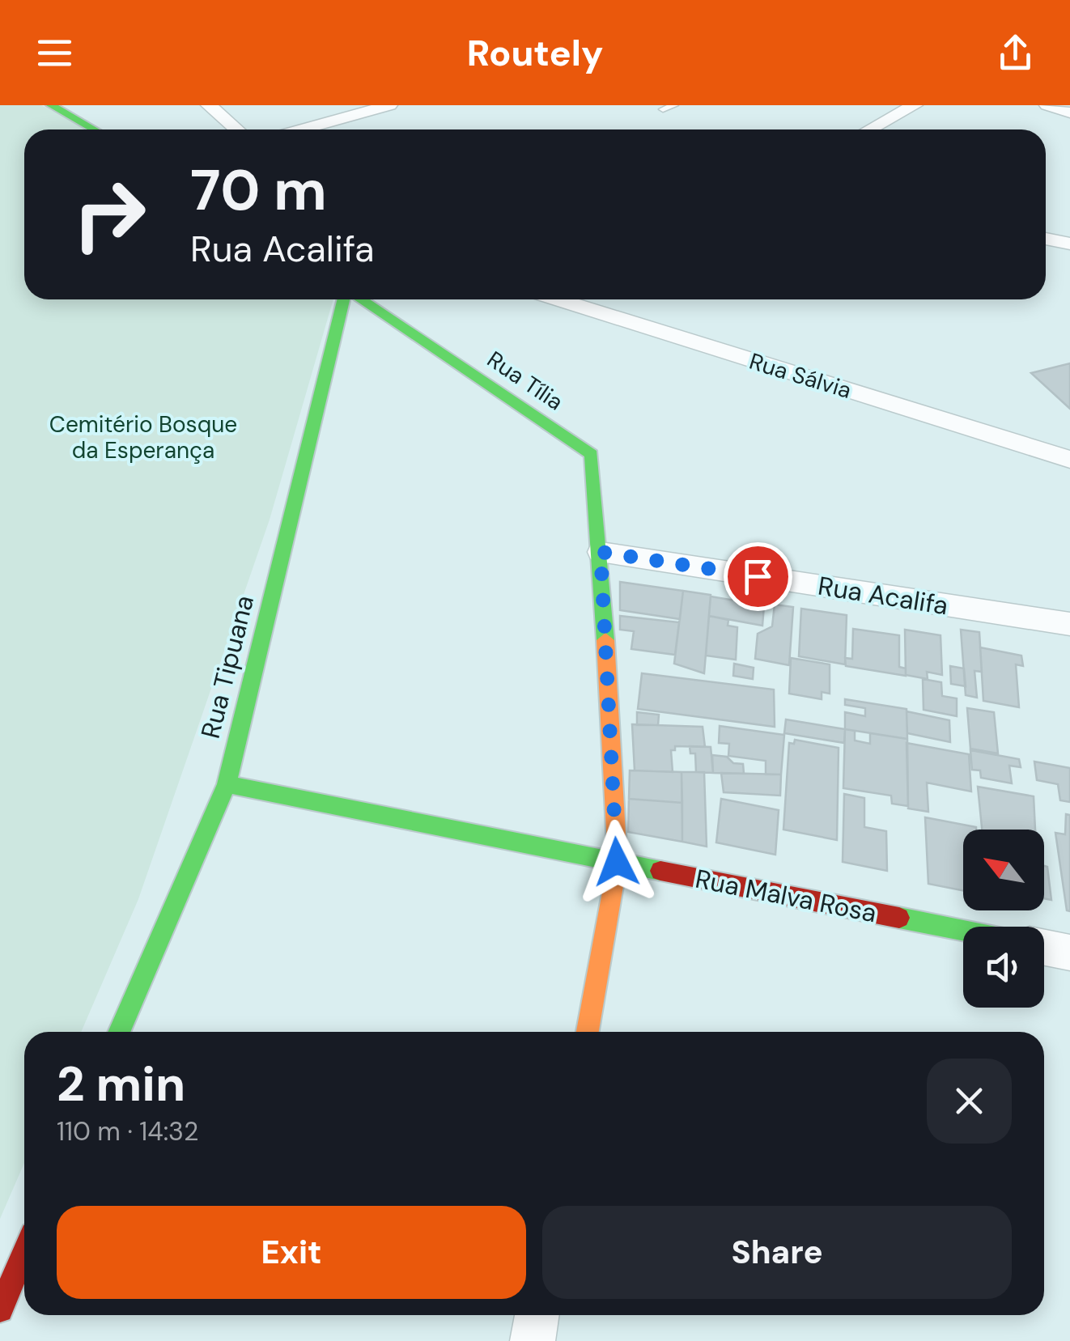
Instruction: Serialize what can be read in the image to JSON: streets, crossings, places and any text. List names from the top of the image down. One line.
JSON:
{"streets":{"street":["Rua Sálvia","Rua Tília","Rua Acalifa","Rua Tipuana","Rua Malva Rosa"]},"crossings":[["Rua Tília","Rua Acalifa"],["Rua Tipuana","Rua Malva Rosa"]],"parks":["Cemitério Bosque da Esperança"],"north":"top left","page":{"header":"Routely","turn":["70 m","Rua Acalifa"],"heading":["2 min","110 m · 14:32"],"buttons":["Exit","Share"]}}
